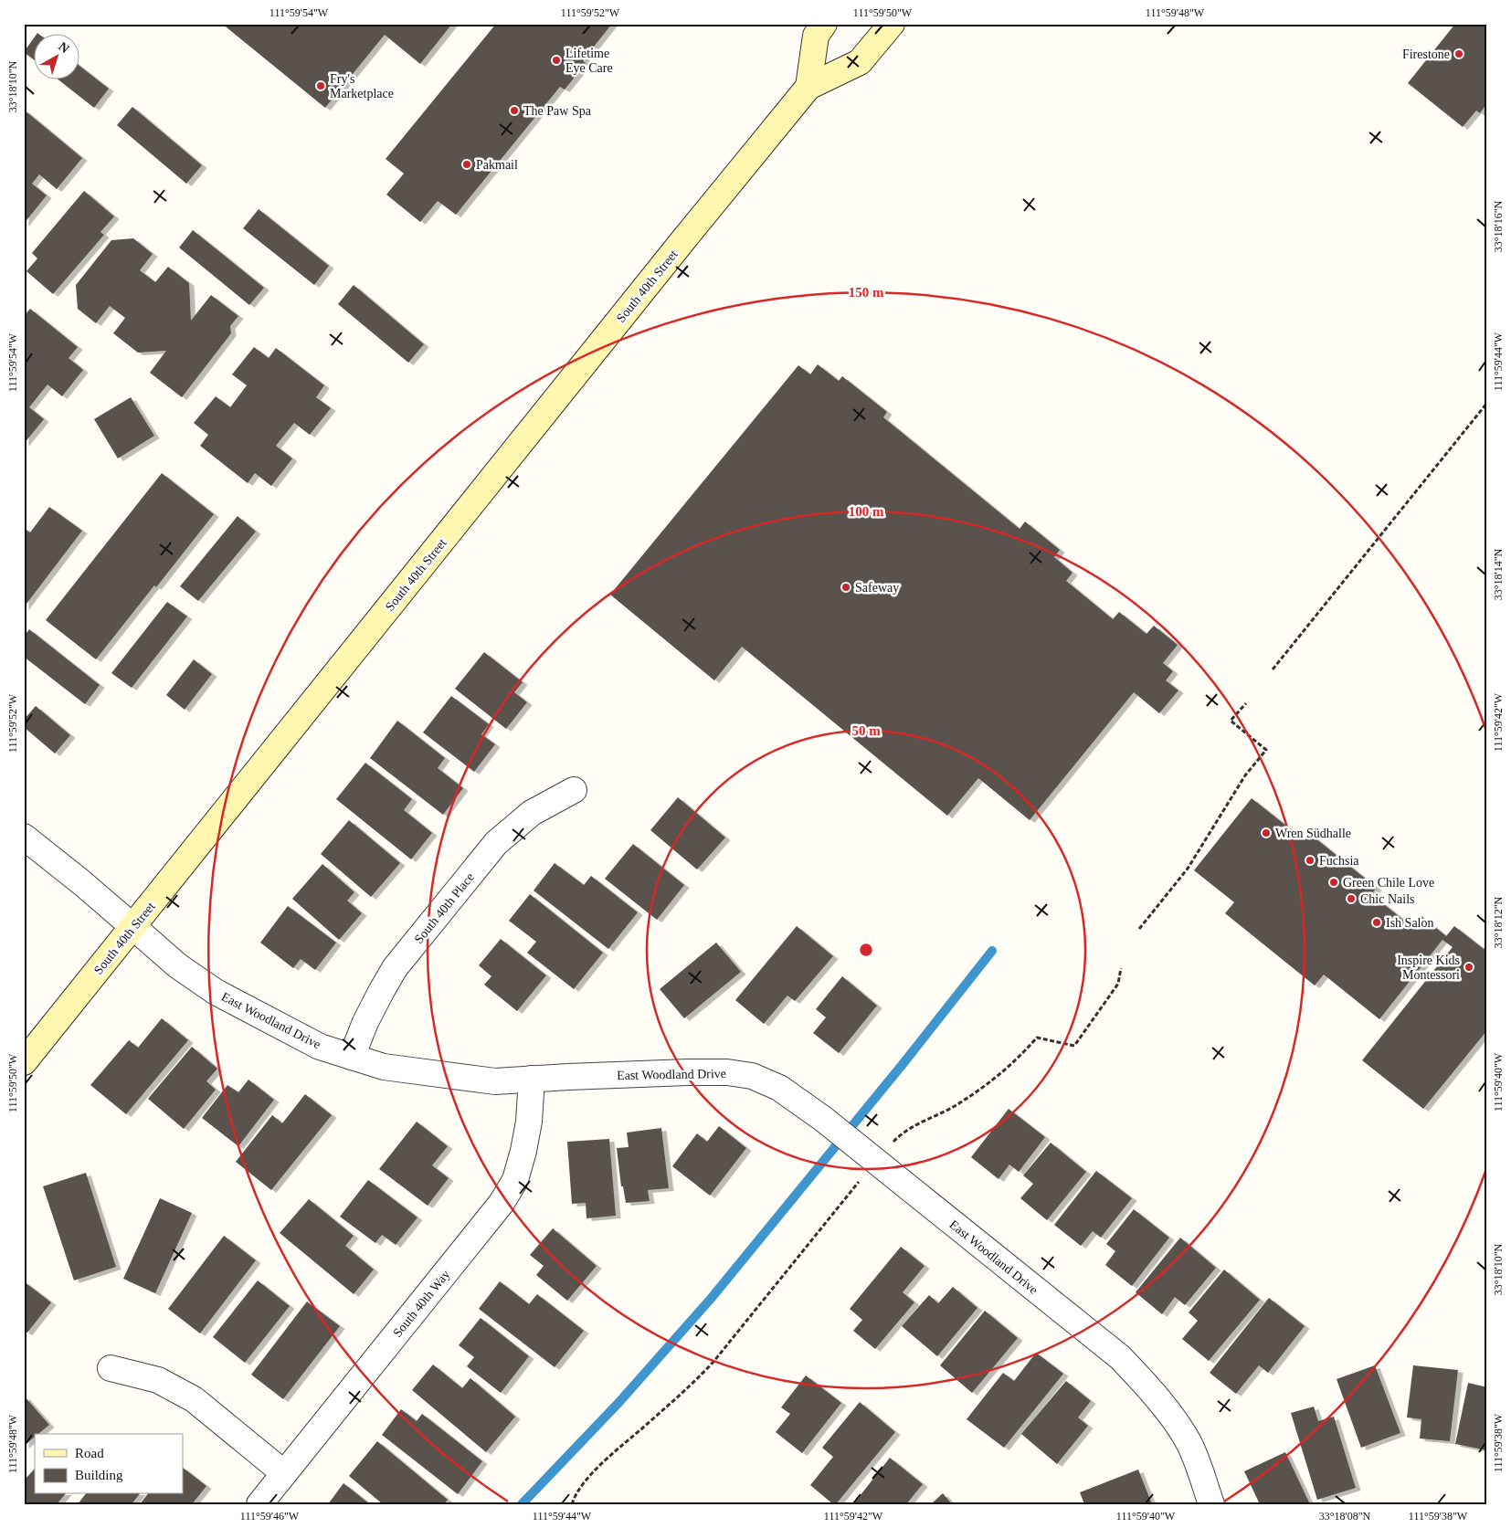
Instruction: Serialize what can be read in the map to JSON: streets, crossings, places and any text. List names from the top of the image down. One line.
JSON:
{"streets":{"main road":["South 40th Street"],"street":["South 40th Place","East Woodland Drive","South 40th Way"]},"crossings":[["South 40th Street","East Woodland Drive"],["South 40th Place","East Woodland Drive"],["East Woodland Drive","South 40th Way"]],"places":["Firestone","Lifetime Eye Care","Fry's Marketplace","The Paw Spa","Pakmail","Safeway","Wren Südhalle","Fuchsia","Green Chile Love","Chic Nails","Ish Salon","Inspire Kids Montessori"],"legend":["Road","Building"],"north":"top right","coordinates":["111°59'54\"W","111°59'52\"W","111°59'50\"W","111°59'48\"W","33°18'10\"N","33°18'16\"N","111°59'44\"W","33°18'14\"N","111°59'42\"W","33°18'12\"N","111°59'40\"W","111°59'38\"W","111°59'46\"W","33°18'08\"N"],"rings":["150 m","100 m","50 m"]}
